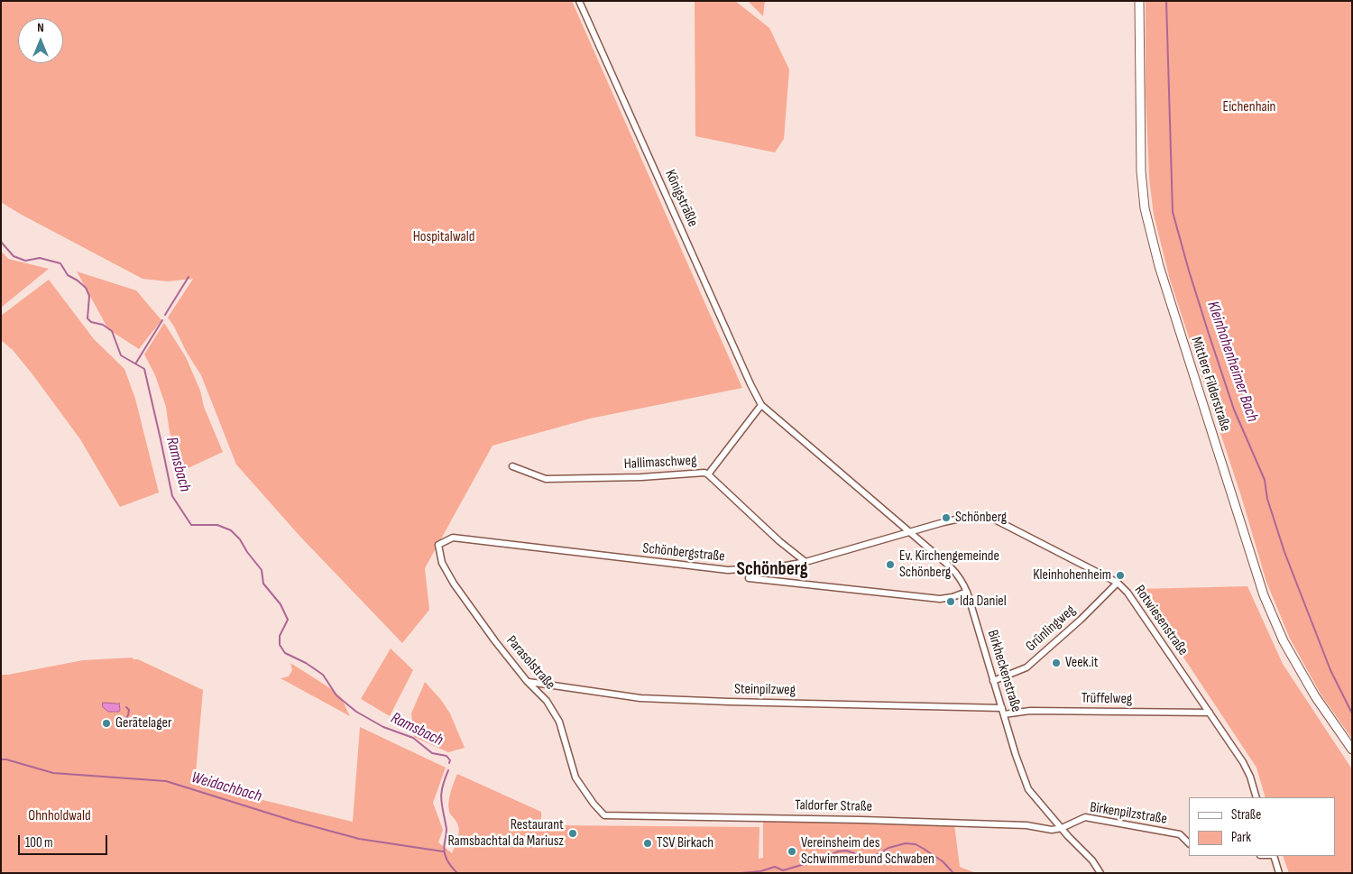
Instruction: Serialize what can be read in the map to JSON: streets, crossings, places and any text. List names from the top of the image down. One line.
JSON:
{"streets":{"main road":["Mittlere Filderstraße"],"street":["Königsträßle","Hallimaschweg","Schönbergstraße","Rotwiesenstraße","Grünlingweg","Parasolstraße","Birkheckenstraße","Steinpilzweg","Trüffelweg","Taldorfer Straße","Birkenpilzstraße"]},"crossings":[["Königsträßle","Birkheckenstraße"],["Hallimaschweg","Schönbergstraße"],["Schönbergstraße","Rotwiesenstraße"],["Schönbergstraße","Parasolstraße"],["Schönbergstraße","Birkheckenstraße"],["Rotwiesenstraße","Grünlingweg"],["Rotwiesenstraße","Birkheckenstraße"],["Rotwiesenstraße","Trüffelweg"],["Grünlingweg","Birkheckenstraße"],["Parasolstraße","Steinpilzweg"],["Parasolstraße","Taldorfer Straße"],["Birkheckenstraße","Steinpilzweg"],["Birkheckenstraße","Trüffelweg"],["Birkheckenstraße","Taldorfer Straße"],["Birkheckenstraße","Birkenpilzstraße"],["Taldorfer Straße","Birkenpilzstraße"]],"districts":["Schönberg"],"water":["Kleinhohenheimer Bach","Ramsbach","Weidachbach"],"parks":["Eichenhain","Hospitalwald","Ohnholdwald"],"places":["Schönberg","Ev. Kirchengemeinde Schönberg","Kleinhohenheim","Ida Daniel","Veek.it","Gerätelager","Restaurant Ramsbachtal da Mariusz","TSV Birkach","Vereinsheim des Schwimmerbund Schwaben"],"legend":["Straße","Park"],"scale_bar":"100 m","north":"top"}
